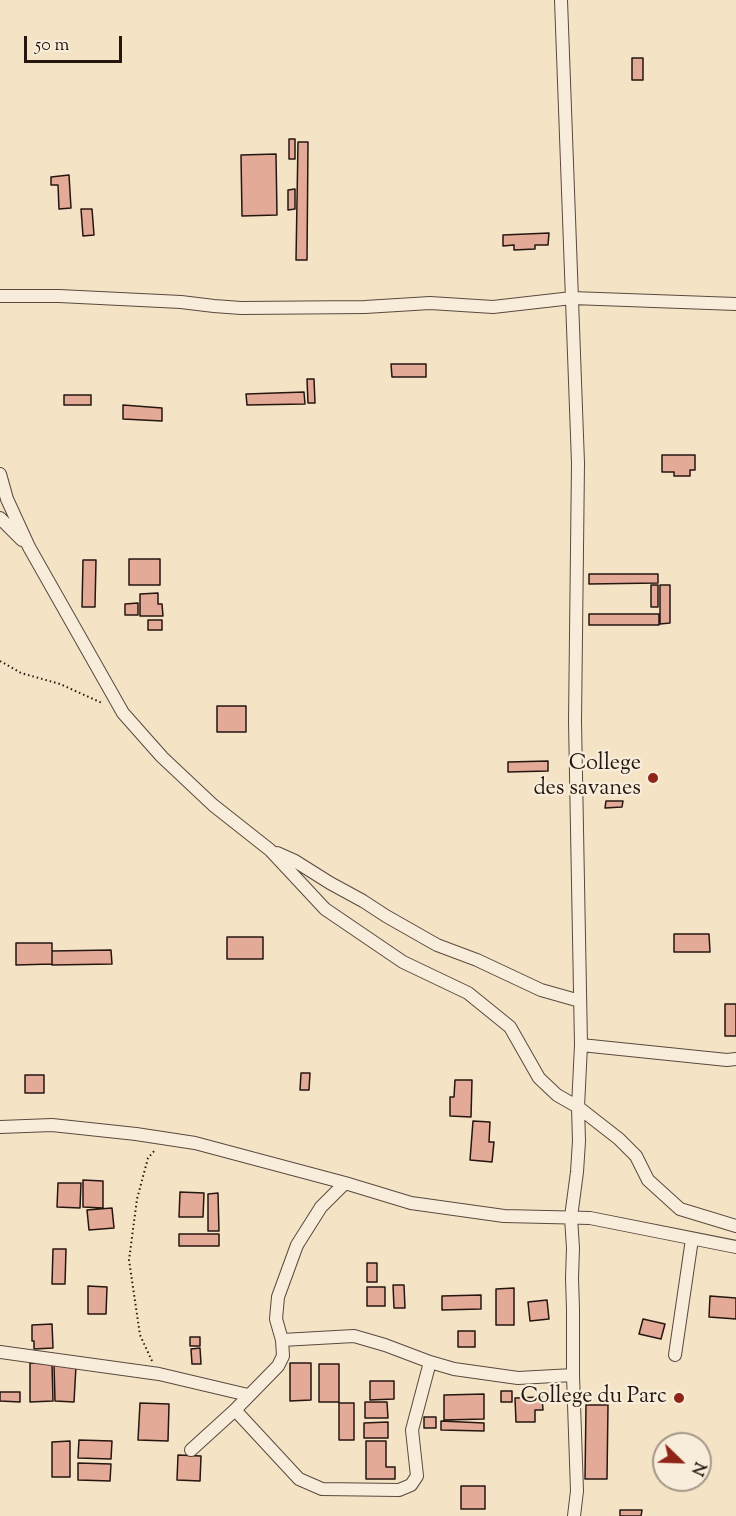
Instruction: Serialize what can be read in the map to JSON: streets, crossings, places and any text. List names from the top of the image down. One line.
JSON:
{"places":["College des savanes","College du Parc"],"scale_bar":"50 m","north":"bottom right"}
